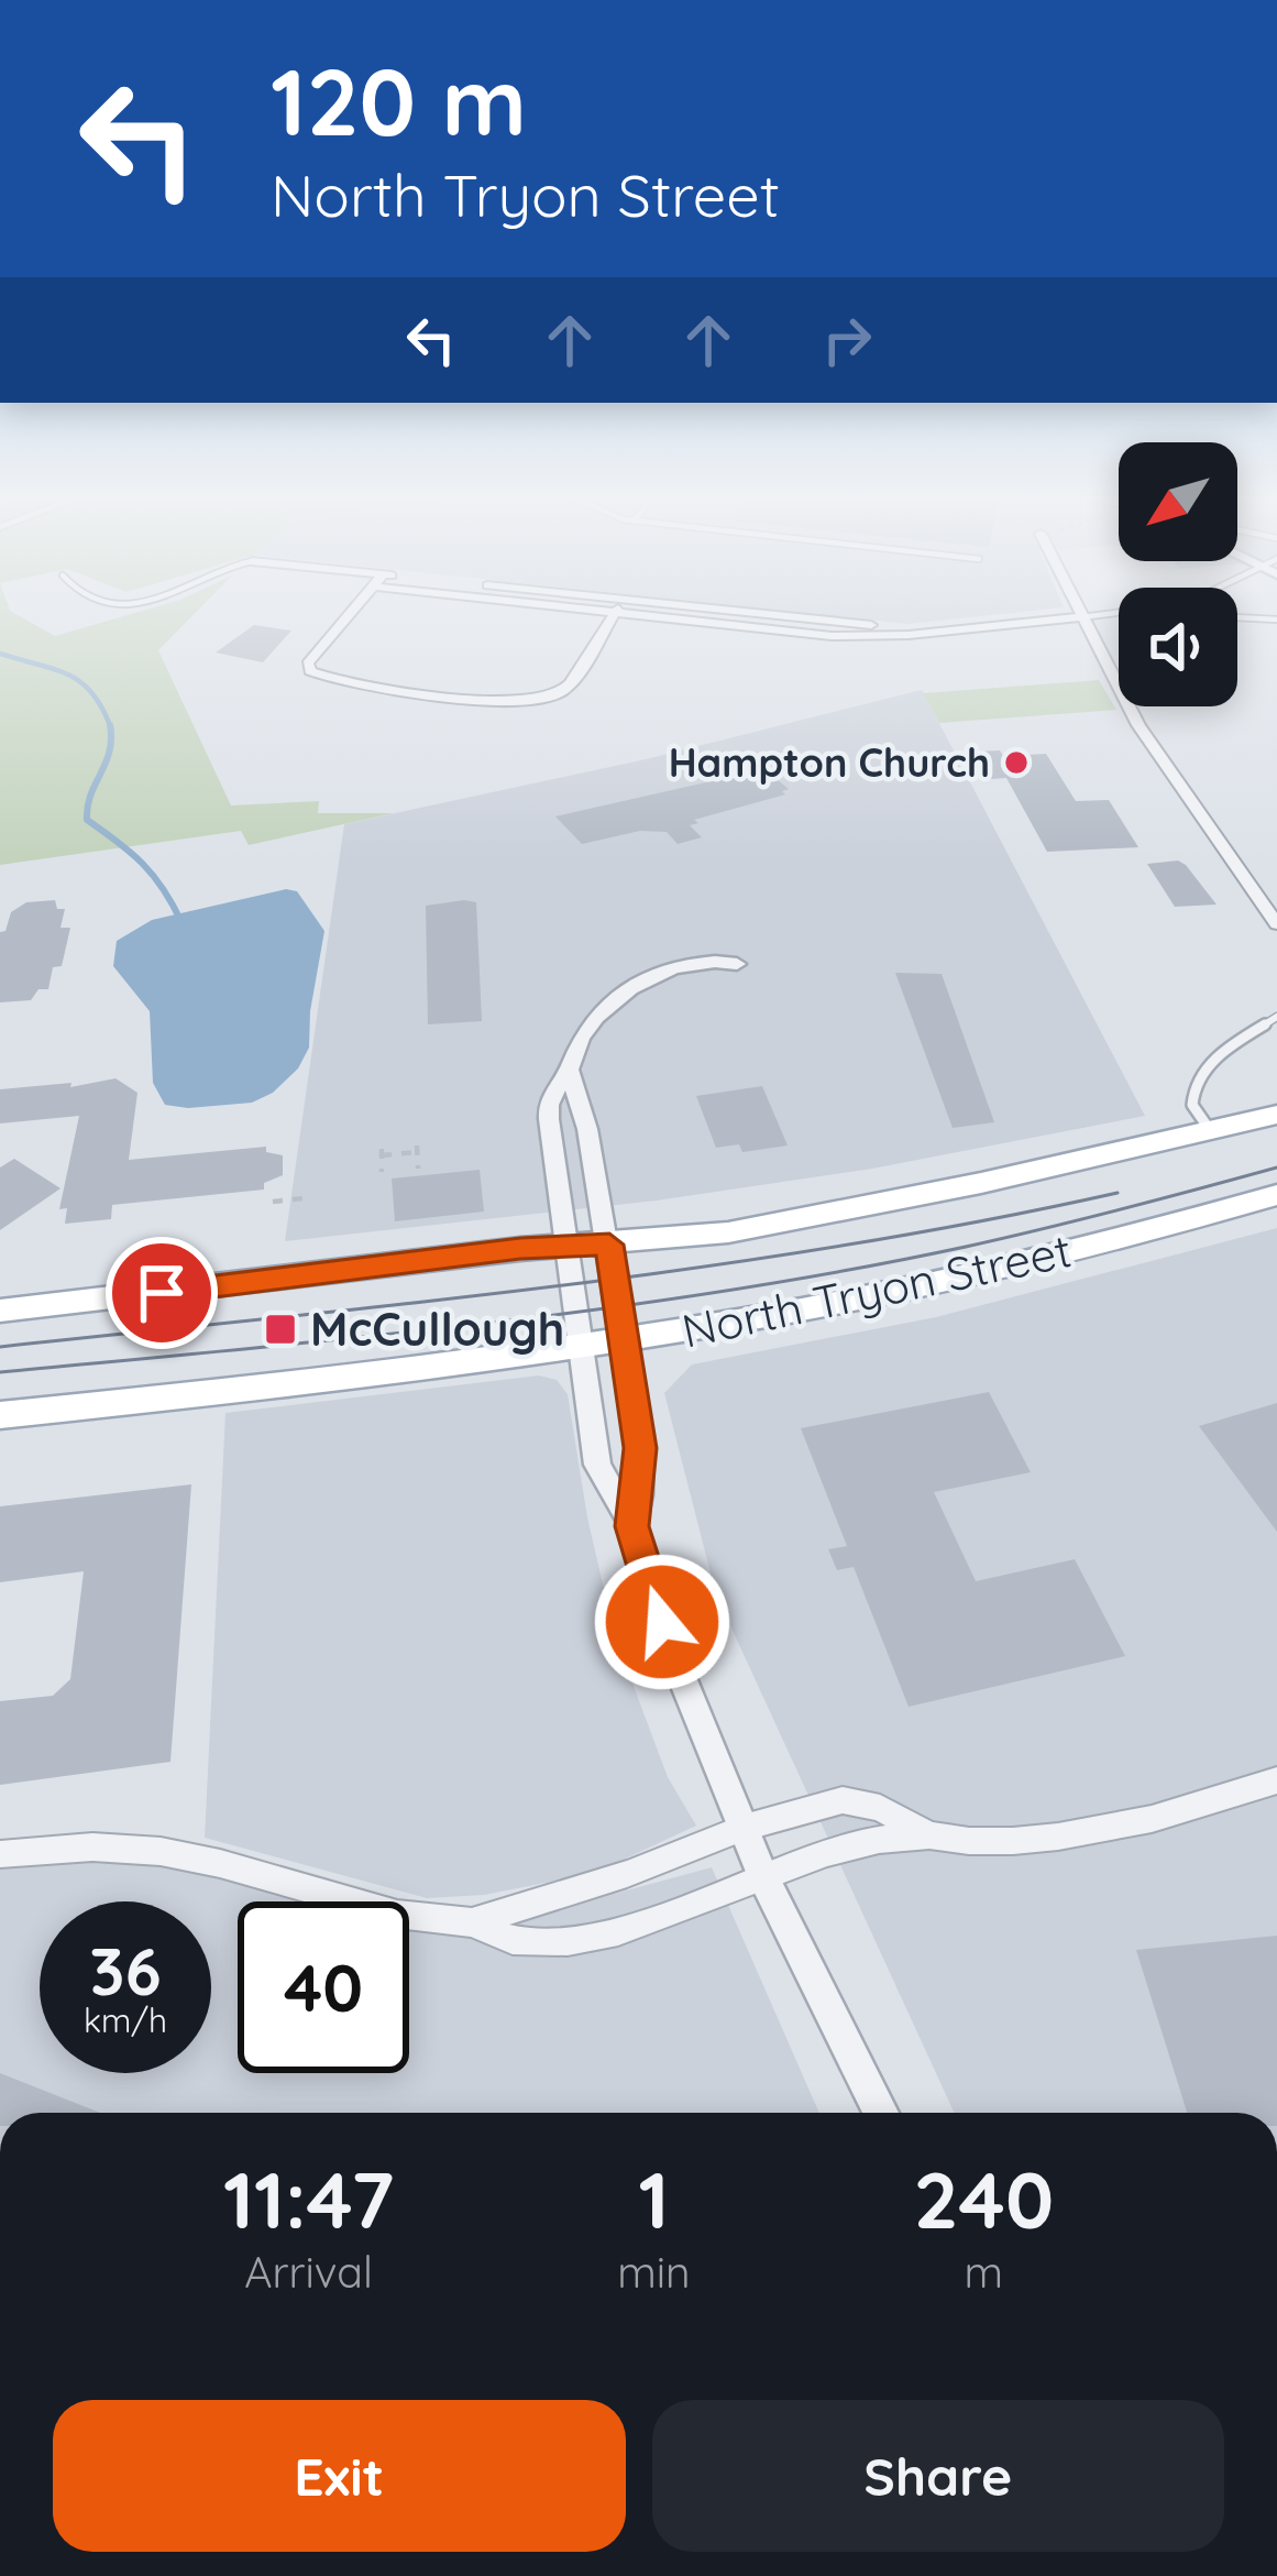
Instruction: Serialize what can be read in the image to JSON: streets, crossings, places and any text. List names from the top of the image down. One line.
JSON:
{"streets":{"main road":["North Tryon Street"]},"places":{"other":["Hampton Church"],"transit":["McCullough"]},"north":"bottom left","page":{"turn":["120 m","North Tryon Street"],"speed":"36 km/h","limit":"40","eta":["11:47","Arrival","1","min","240","m"],"buttons":["Exit","Share"]}}
